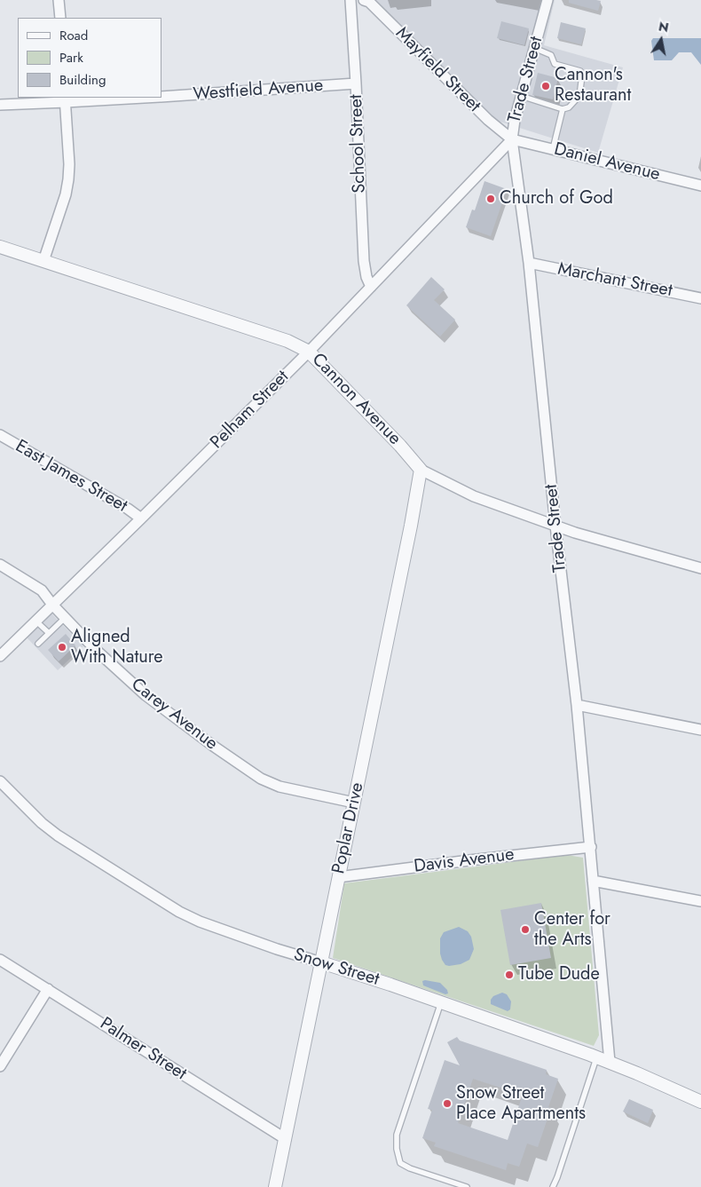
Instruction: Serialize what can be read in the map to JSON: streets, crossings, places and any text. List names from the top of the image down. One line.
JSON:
{"streets":{"street":["Mayfield Street","Trade Street","Westfield Avenue","School Street","Daniel Avenue","Marchant Street","Cannon Avenue","Pelham Street","East James Street","Carey Avenue","Poplar Drive","Davis Avenue","Snow Street","Palmer Street"]},"crossings":[["Mayfield Street","Trade Street"],["Mayfield Street","Daniel Avenue"],["Mayfield Street","Pelham Street"],["Trade Street","Daniel Avenue"],["Trade Street","Marchant Street"],["Trade Street","Cannon Avenue"],["Trade Street","Pelham Street"],["Trade Street","Davis Avenue"],["Trade Street","Snow Street"],["Westfield Avenue","School Street"],["School Street","Pelham Street"],["Daniel Avenue","Pelham Street"],["Cannon Avenue","Pelham Street"],["Cannon Avenue","Poplar Drive"],["Pelham Street","East James Street"],["Pelham Street","Carey Avenue"],["Carey Avenue","Poplar Drive"],["Poplar Drive","Davis Avenue"],["Poplar Drive","Snow Street"],["Poplar Drive","Palmer Street"]],"places":["Cannon's Restaurant","Church of God","Aligned With Nature","Center for the Arts","Tube Dude","Snow Street Place Apartments"],"legend":["Road","Park","Building"],"north":"top"}
